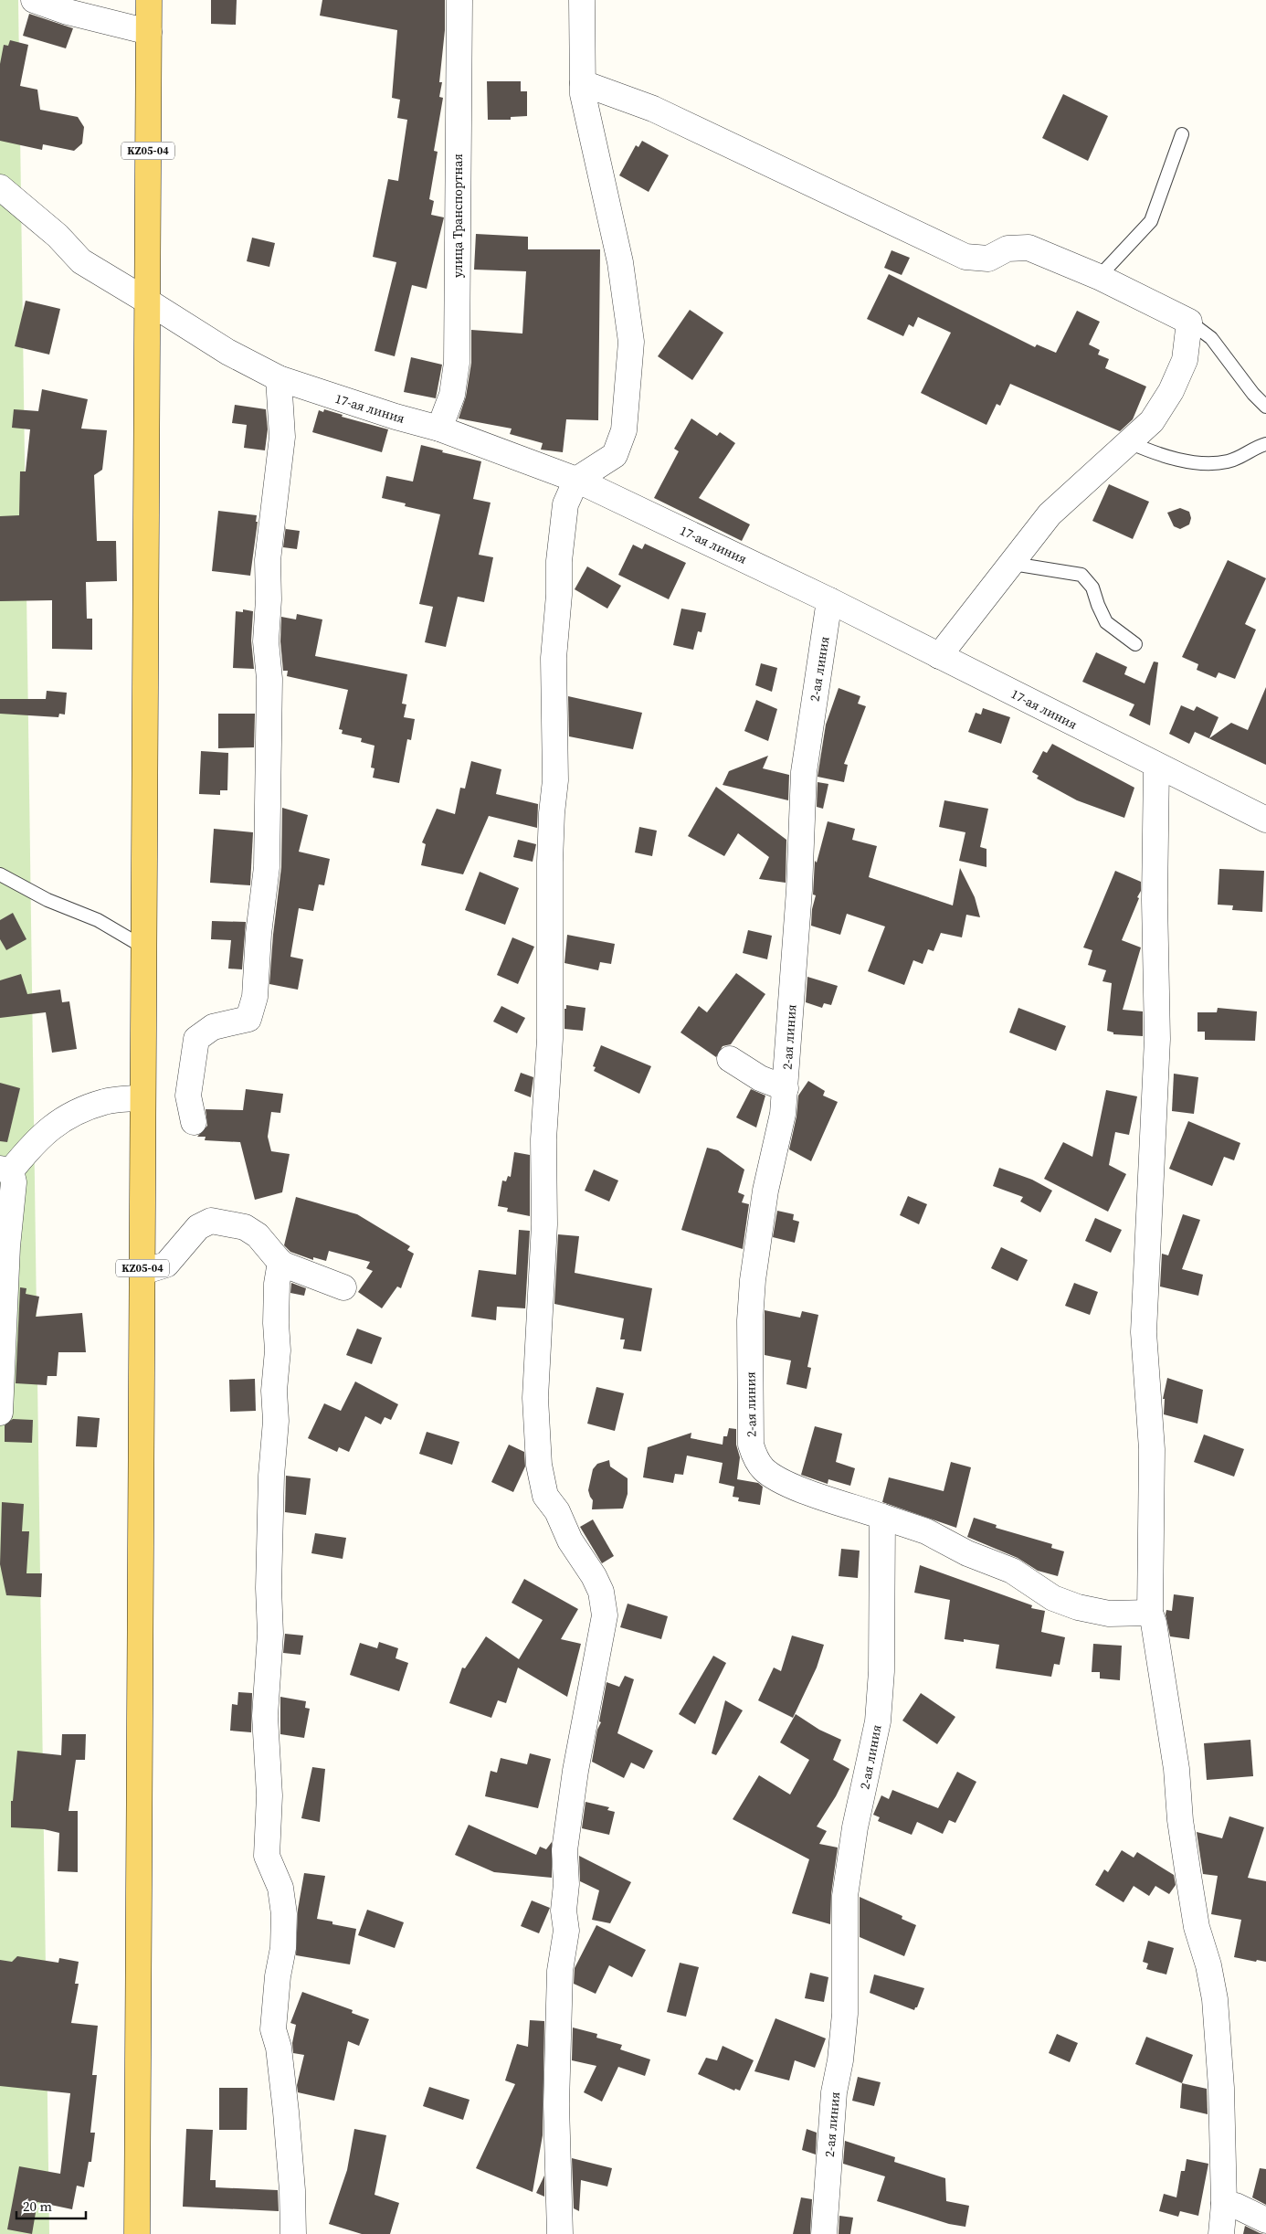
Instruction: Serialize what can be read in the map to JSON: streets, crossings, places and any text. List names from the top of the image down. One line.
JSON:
{"streets":{"main road":["KZ05-04"],"street":["улица Транспортная","17-ая линия","2-ая линия"]},"crossings":[["KZ05-04","17-ая линия"],["улица Транспортная","17-ая линия"],["17-ая линия","2-ая линия"]],"scale_bar":"20 m"}
